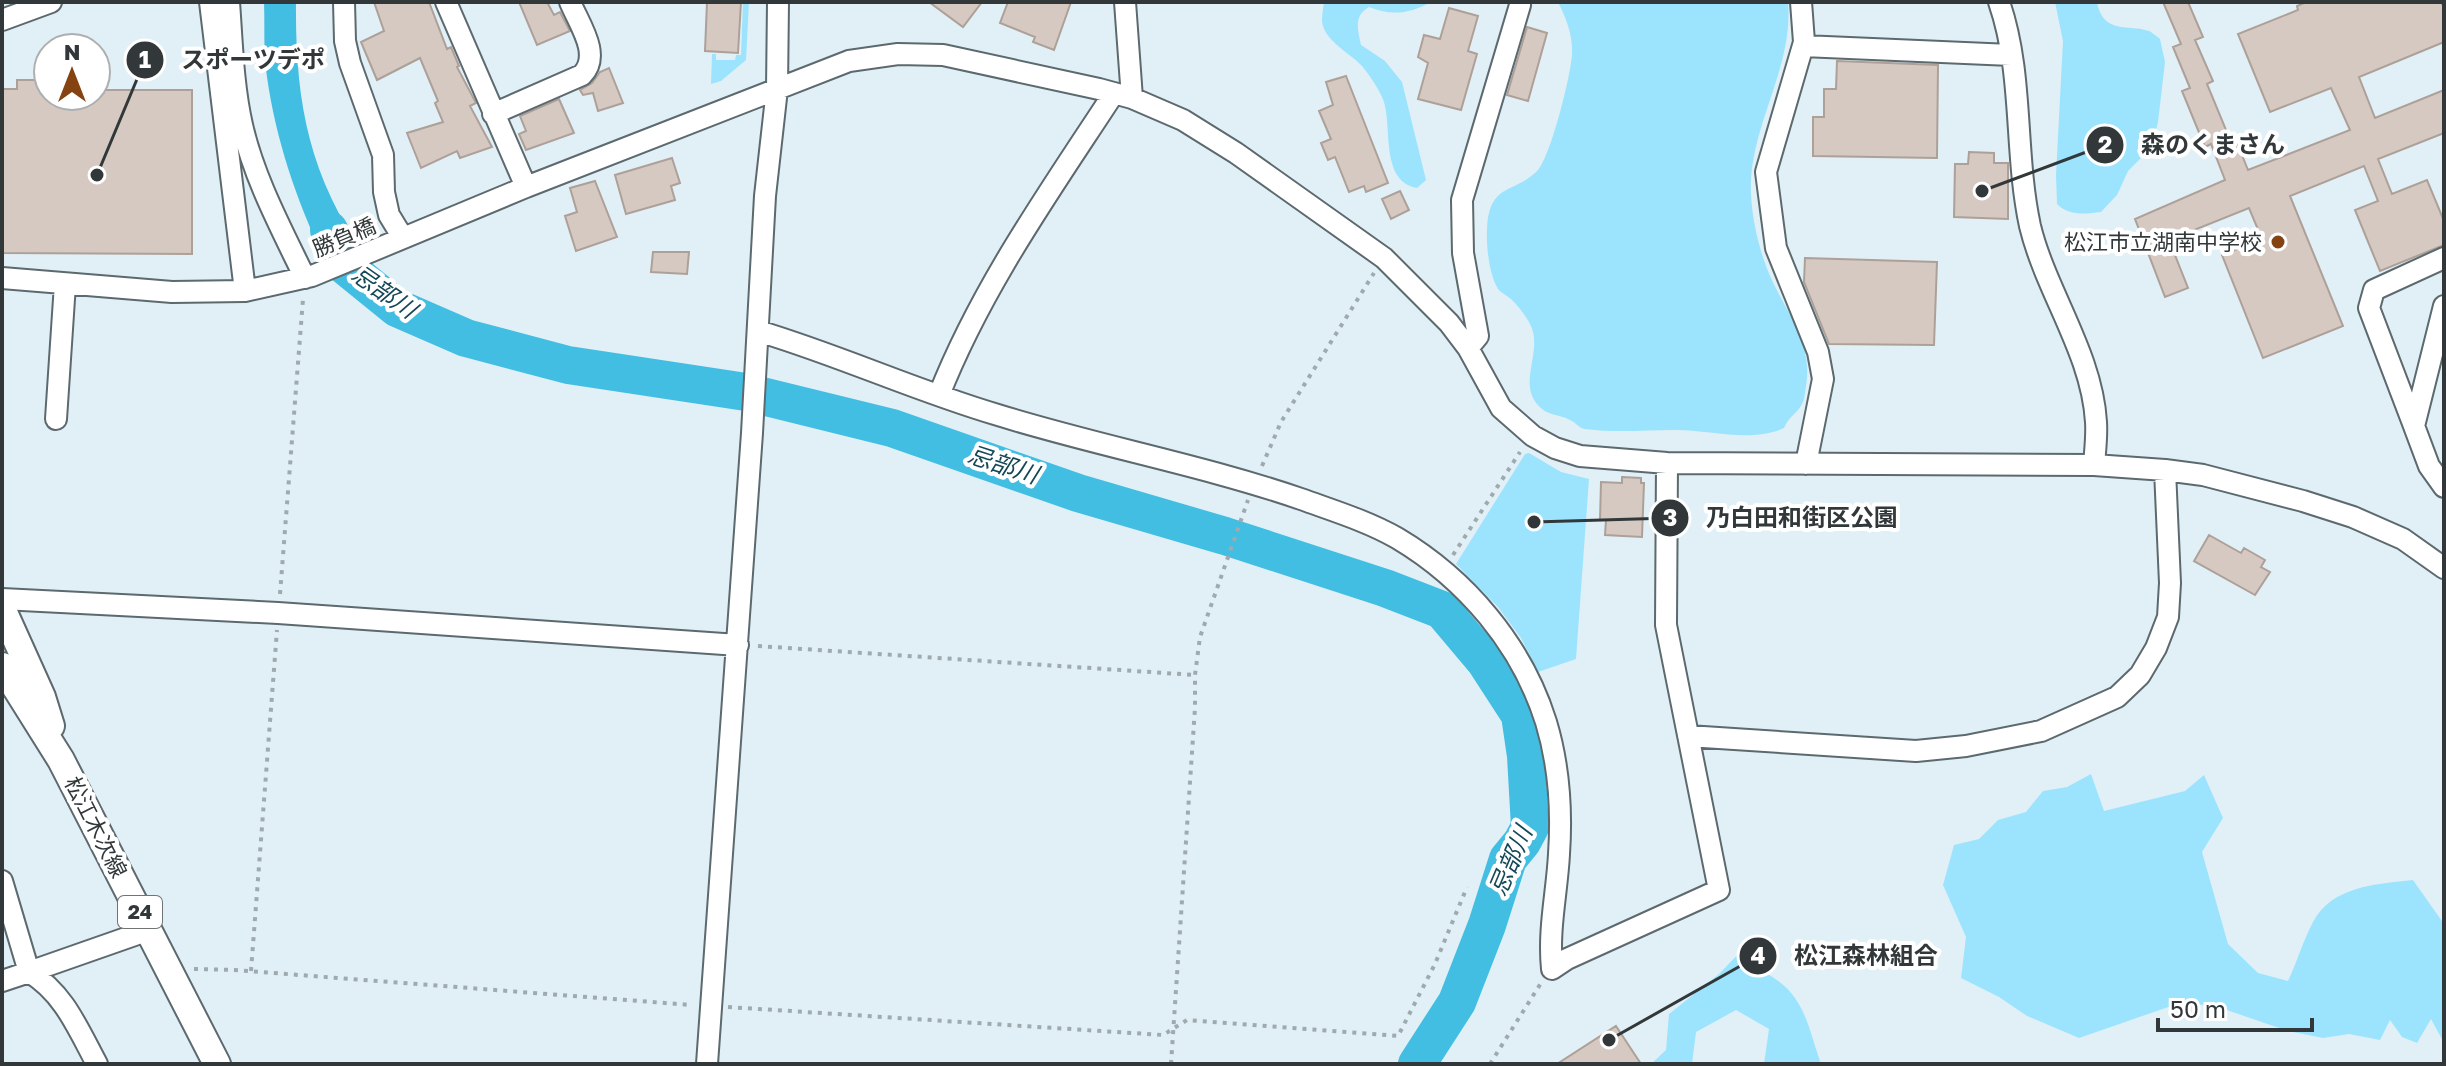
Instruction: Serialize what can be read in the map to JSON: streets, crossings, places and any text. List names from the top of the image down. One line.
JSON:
{"streets":{"main road":["松江木次線","24"],"street":["勝負橋"]},"water":["忌部川"],"places":["スポーツデポ","森のくまさん","松江市立湖南中学校","乃白田和街区公園","松江森林組合"],"scale_bar":"50 m","north":"top"}
